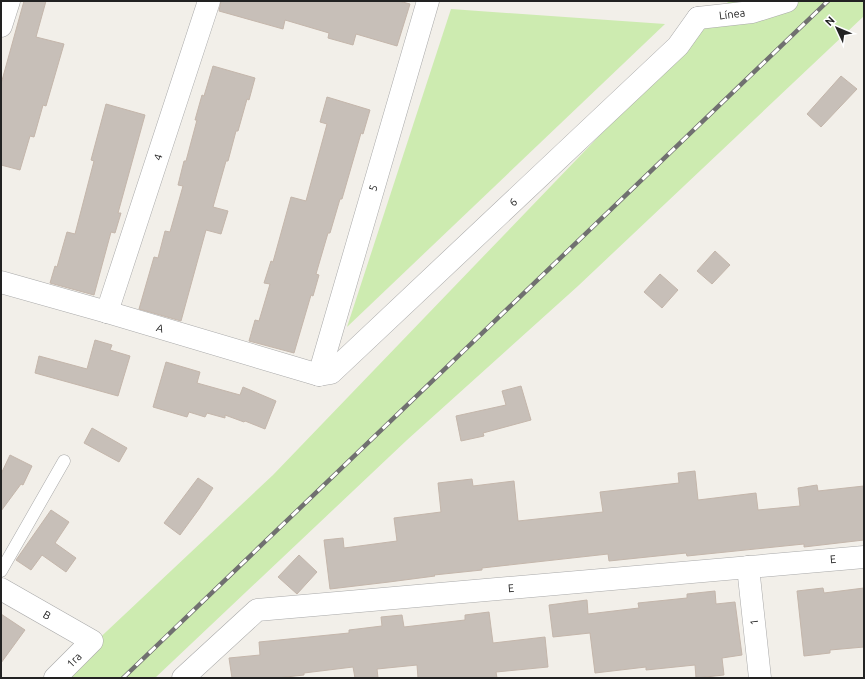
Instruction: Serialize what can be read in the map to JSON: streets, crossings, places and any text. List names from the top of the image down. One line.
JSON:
{"streets":{"street":["Línea","4","5","6","A","E","B","1","1ra"]},"crossings":[["Línea","6"],["4","A"],["5","6"],["5","A"],["6","A"],["E","1"],["B","1ra"]],"north":"top left"}
